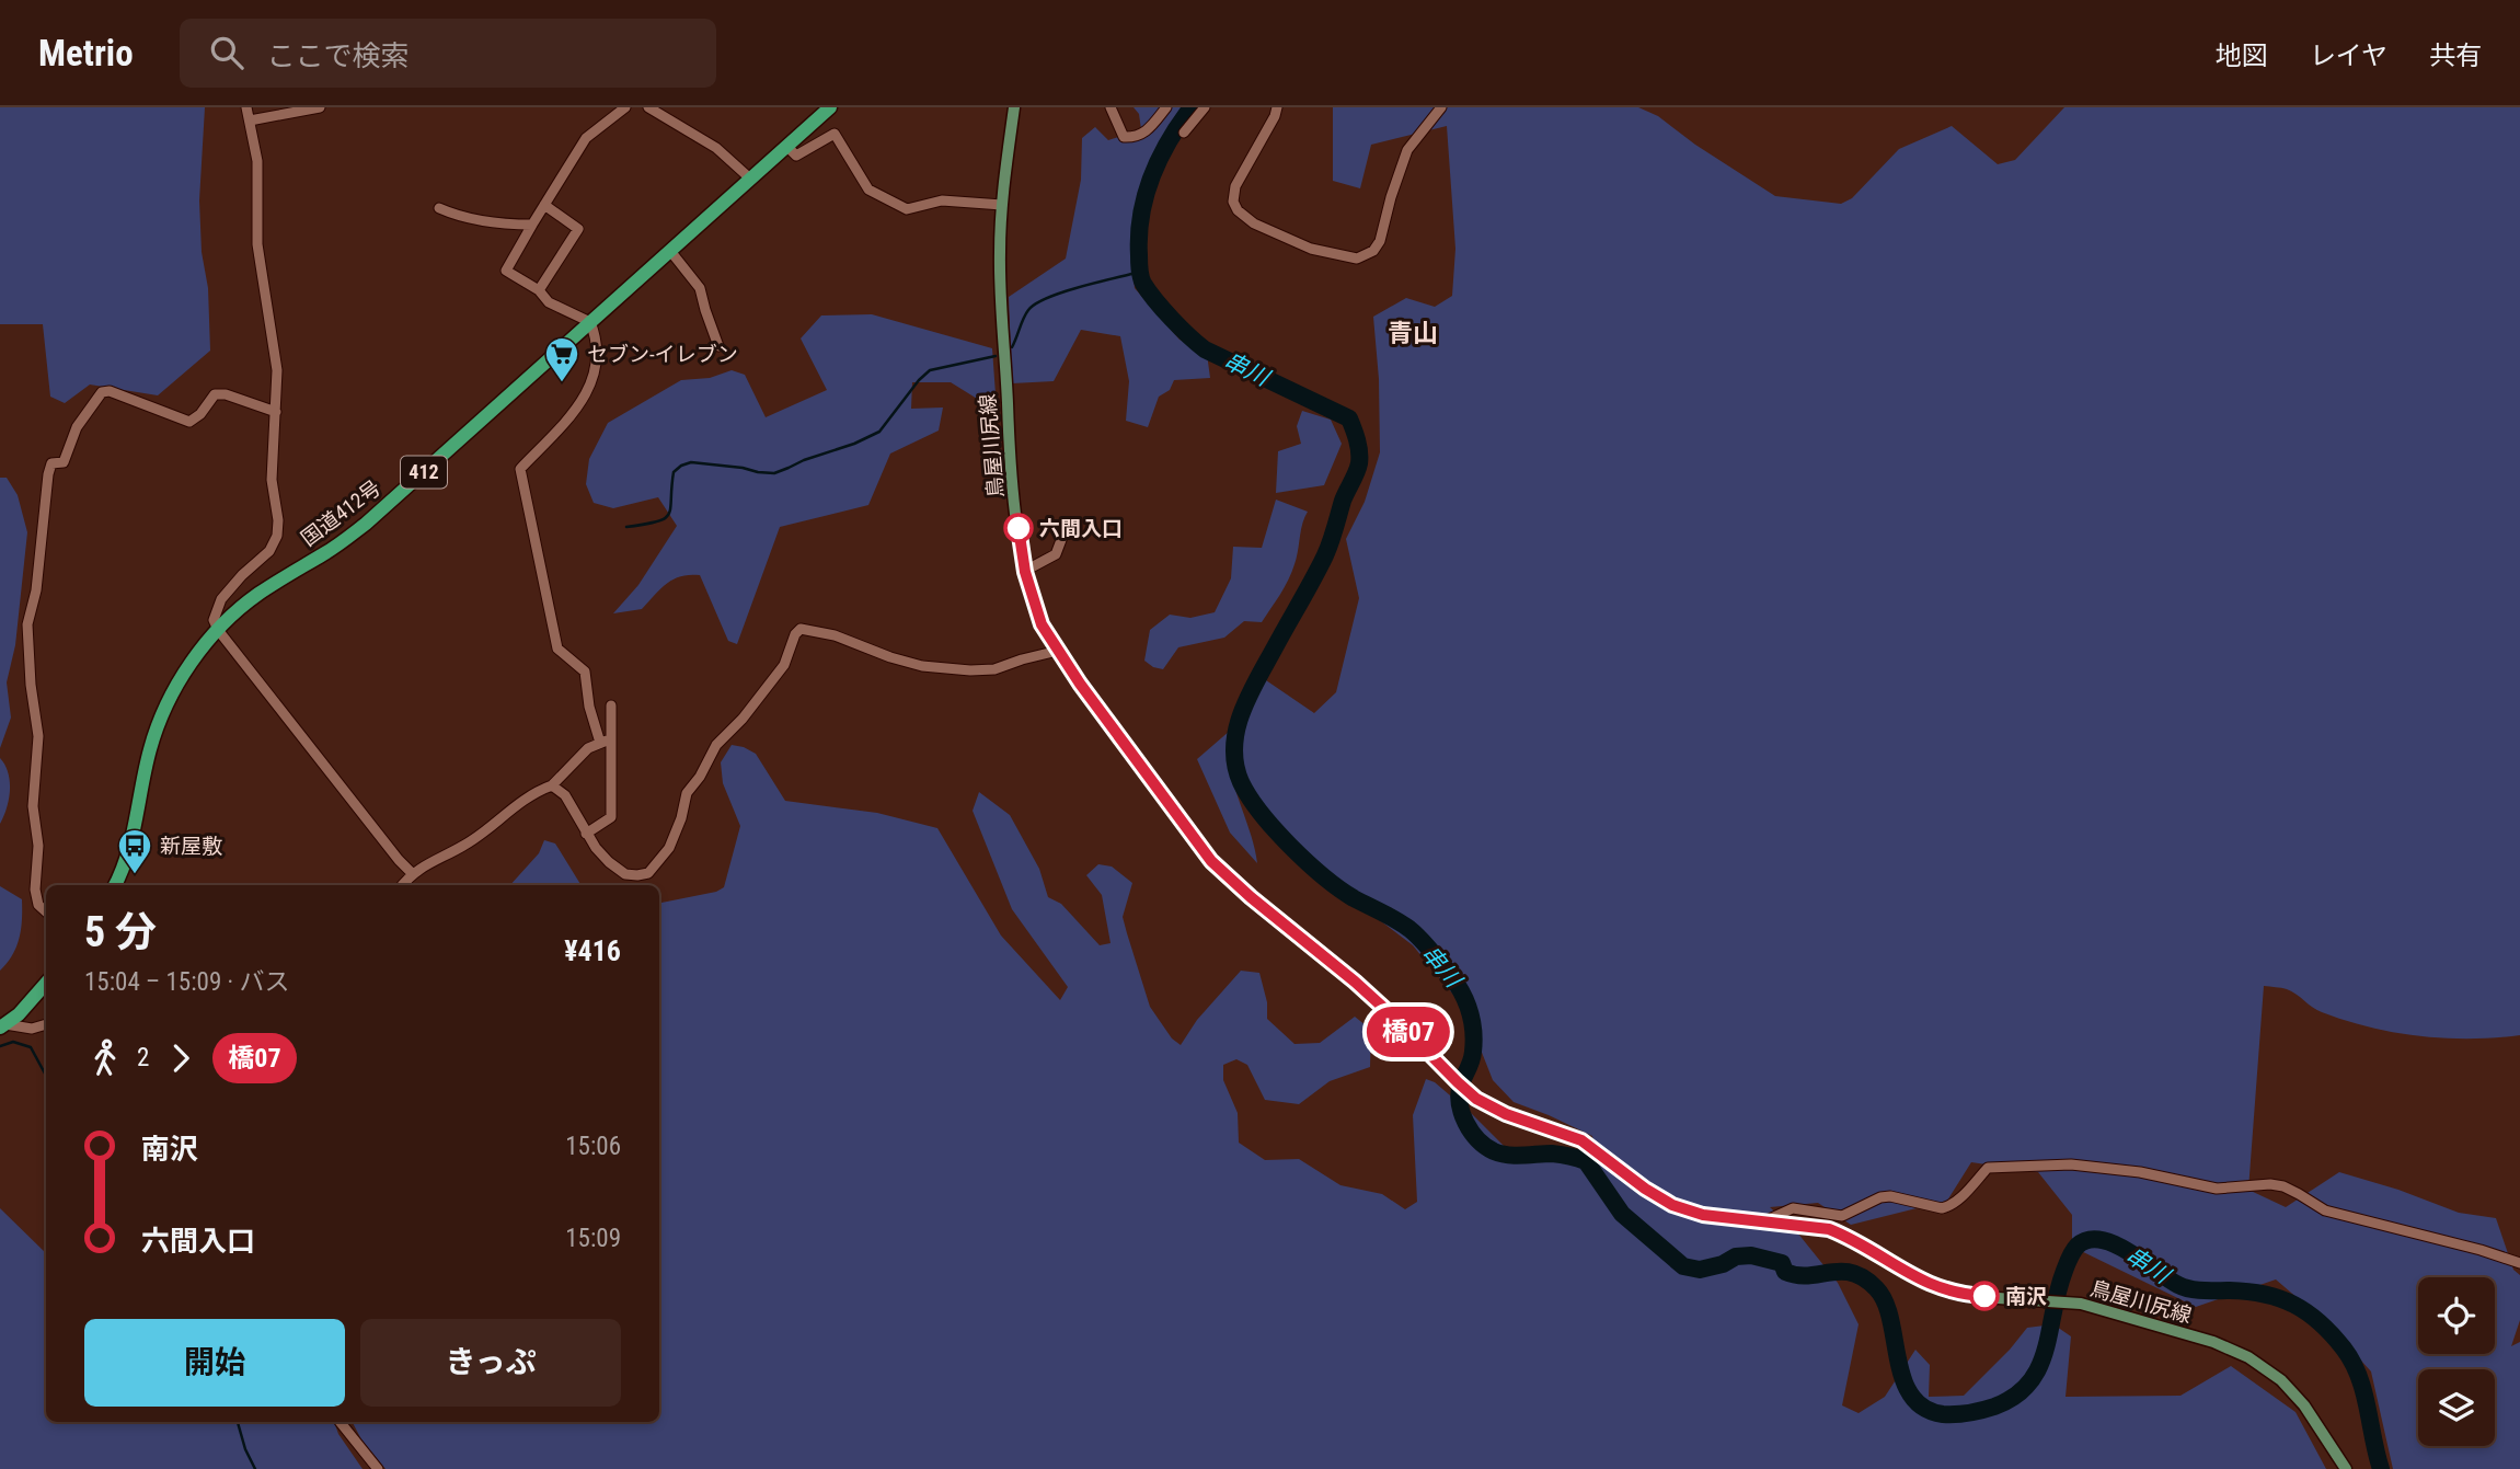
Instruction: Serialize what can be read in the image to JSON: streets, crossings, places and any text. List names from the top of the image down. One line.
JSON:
{"streets":{"highway":["412","国道412号"],"main road":["鳥屋川尻線"]},"districts":["青山"],"water":["串川"],"places":{"supermarket":["セブン-イレブン"],"other":["六間入口","南沢"],"bus stop":["新屋敷"]},"lines":["bus line 橋07"],"page":{"header":"Metrio","search":"ここで検索","nav":["地図","レイヤ","共有"],"on_map":"橋07","heading":["5 分","15:04 – 15:09 · バス","¥416"],"legs":["2","橋07"],"list":[{"name":"南沢","value":"15:06"},{"name":"六間入口","value":"15:09"}],"buttons":["開始","きっぷ"]}}
